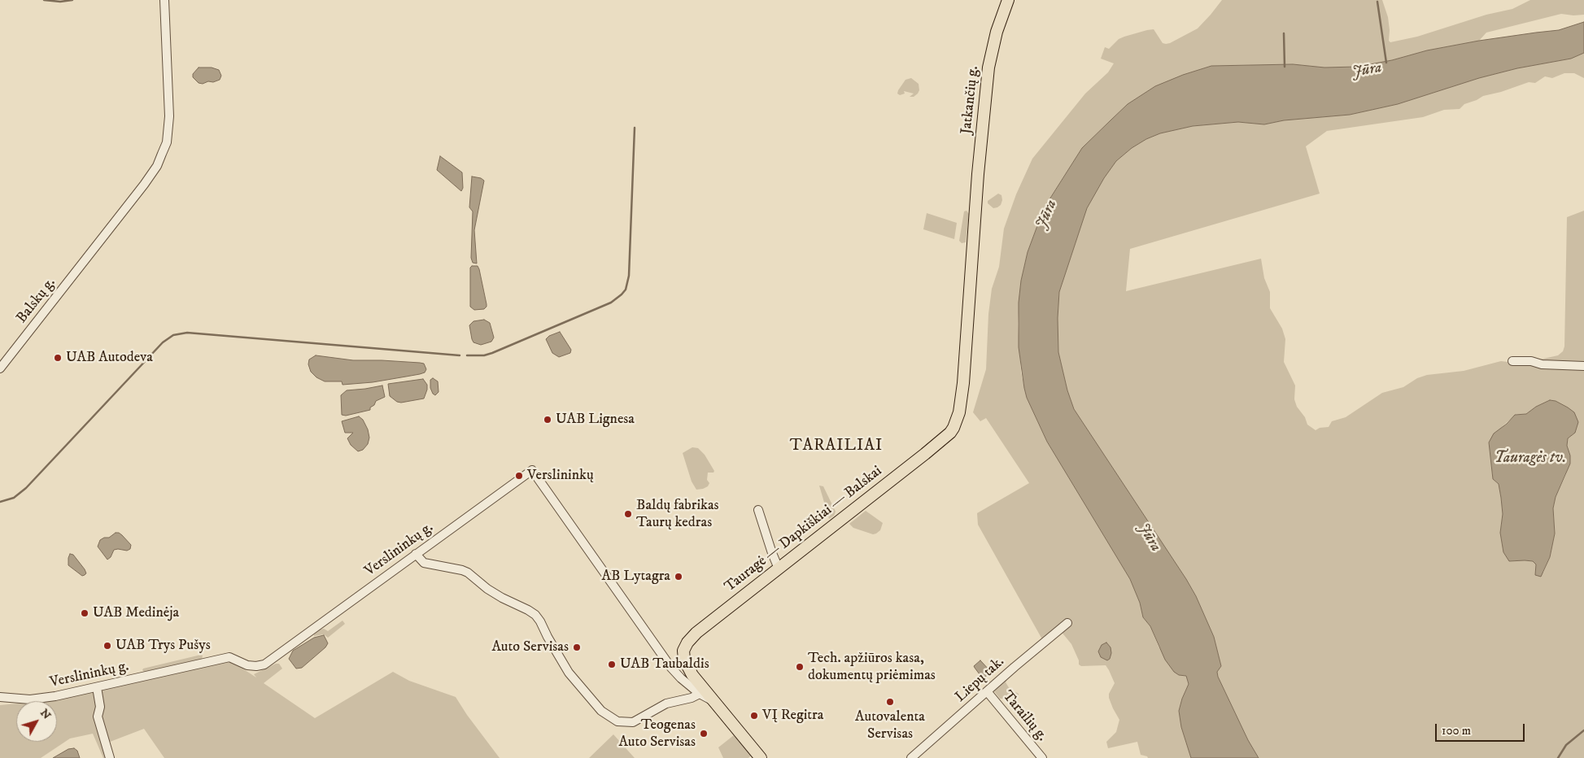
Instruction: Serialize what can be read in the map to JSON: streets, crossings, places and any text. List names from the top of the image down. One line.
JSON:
{"streets":{"main road":["Jatkančių g.","Tauragė — Dapkiškiai — Balskai"],"street":["Balskų g.","Verslininkų g.","Liepų tak.","Tarailių g."]},"crossings":[["Jatkančių g.","Tauragė — Dapkiškiai — Balskai"],["Tauragė — Dapkiškiai — Balskai","Verslininkų g."],["Liepų tak.","Tarailių g."]],"districts":["TARAILIAI"],"water":["Jūra","Tauragės tv."],"places":["UAB Autodeva","UAB Lignesa","Verslininkų","Baldų fabrikas Taurų kedras","AB Lytagra","UAB Medinėja","UAB Trys Pušys","Auto Servisas","UAB Taubaldis","Tech. apžiūros kasa, dokumentų priėmimas","Autovalenta Servisas","VĮ Regitra","Teogenas Auto Servisas"],"scale_bar":"100 m","north":"top right"}
